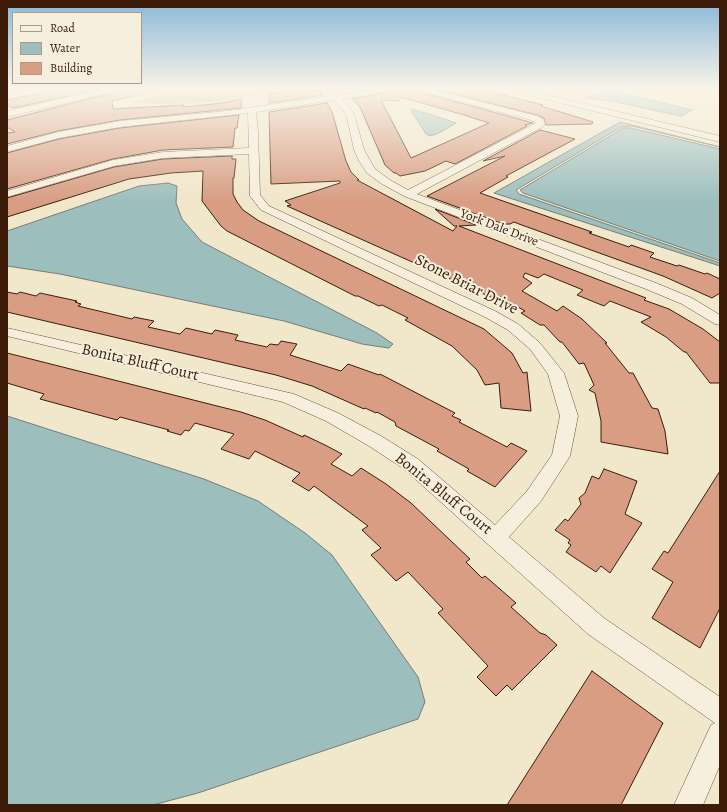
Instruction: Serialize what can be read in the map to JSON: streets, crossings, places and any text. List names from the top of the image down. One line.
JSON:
{"streets":{"street":["York Dale Drive","Stone Briar Drive","Bonita Bluff Court"]},"crossings":[["Stone Briar Drive","Bonita Bluff Court"]],"legend":["Road","Water","Building"]}
